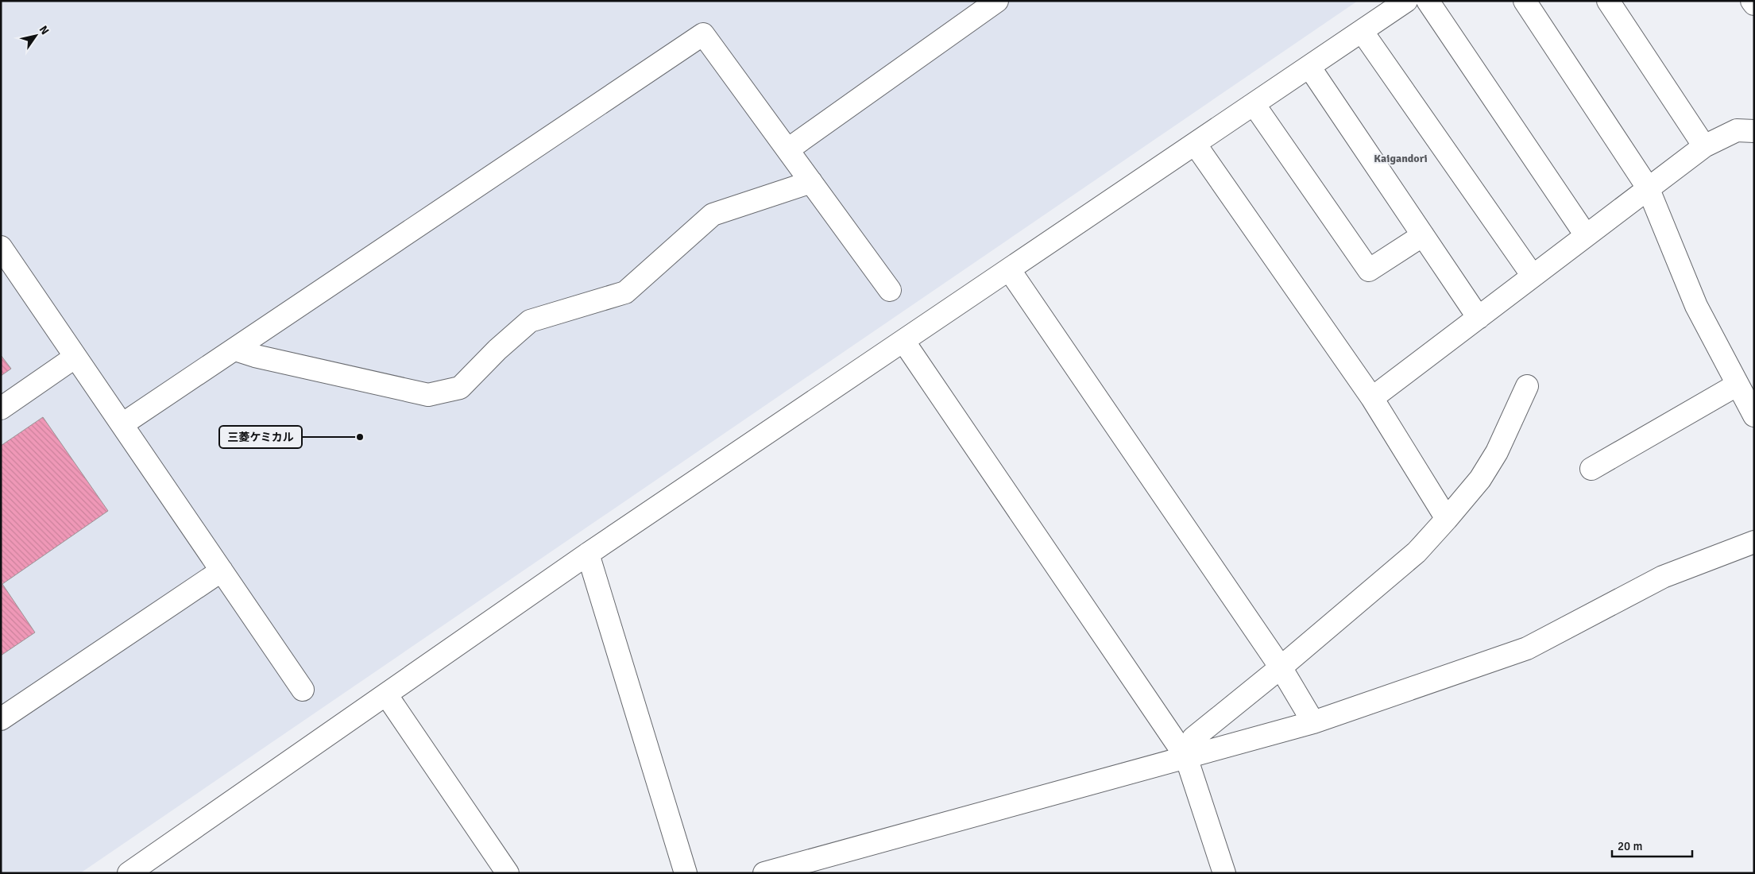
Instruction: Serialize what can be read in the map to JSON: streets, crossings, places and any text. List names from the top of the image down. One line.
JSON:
{"districts":["Kaigandori"],"places":["三菱ケミカル"],"scale_bar":"20 m","north":"top right"}
